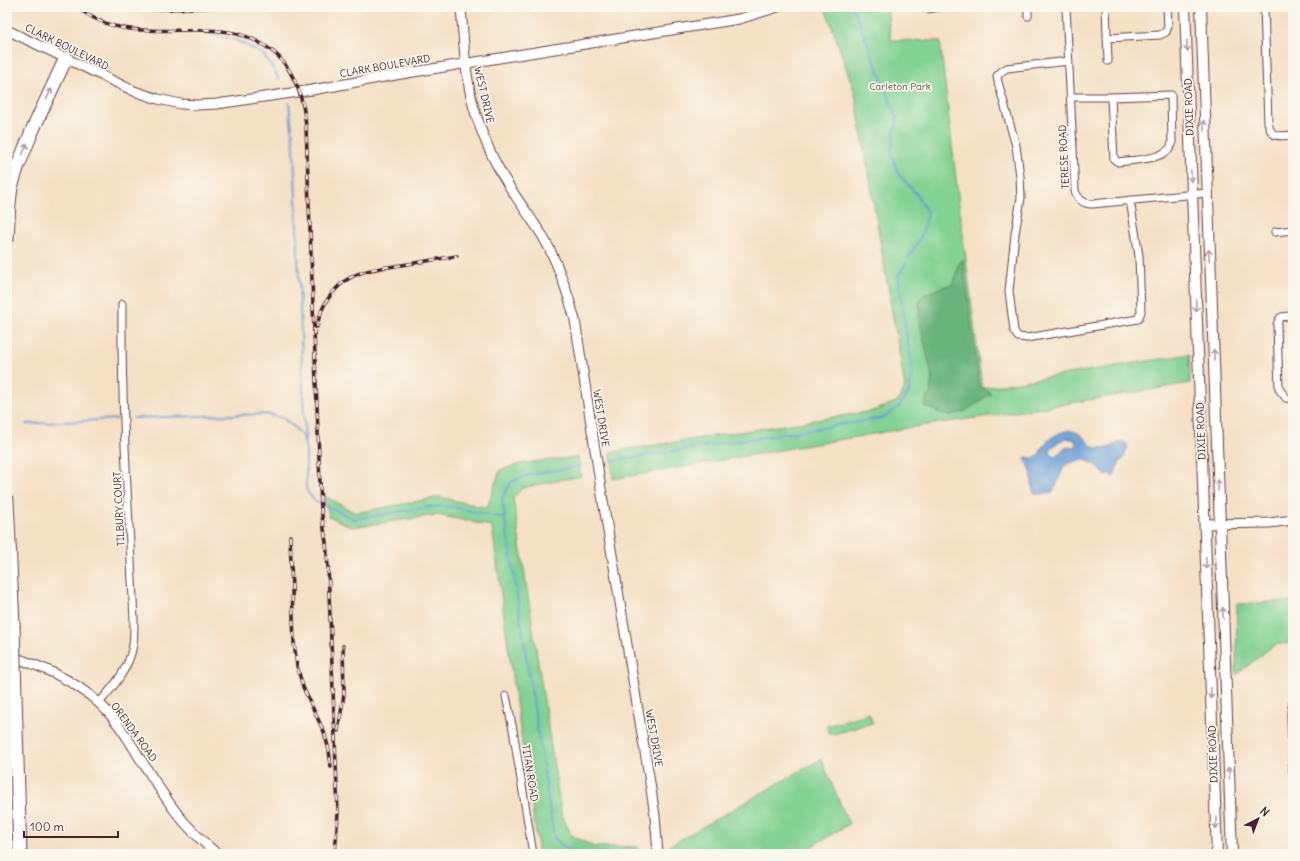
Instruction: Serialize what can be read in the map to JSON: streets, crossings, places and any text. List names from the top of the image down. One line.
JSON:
{"streets":{"main road":["DIXIE ROAD"],"street":["CLARK BOULEVARD","WEST DRIVE","TERESE ROAD","TILBURY COURT","ORENDA ROAD","TITAN ROAD"]},"crossings":[["CLARK BOULEVARD","WEST DRIVE"],["DIXIE ROAD","TERESE ROAD"],["TILBURY COURT","ORENDA ROAD"]],"parks":["Carleton Park"],"scale_bar":"100 m","north":"top right"}
